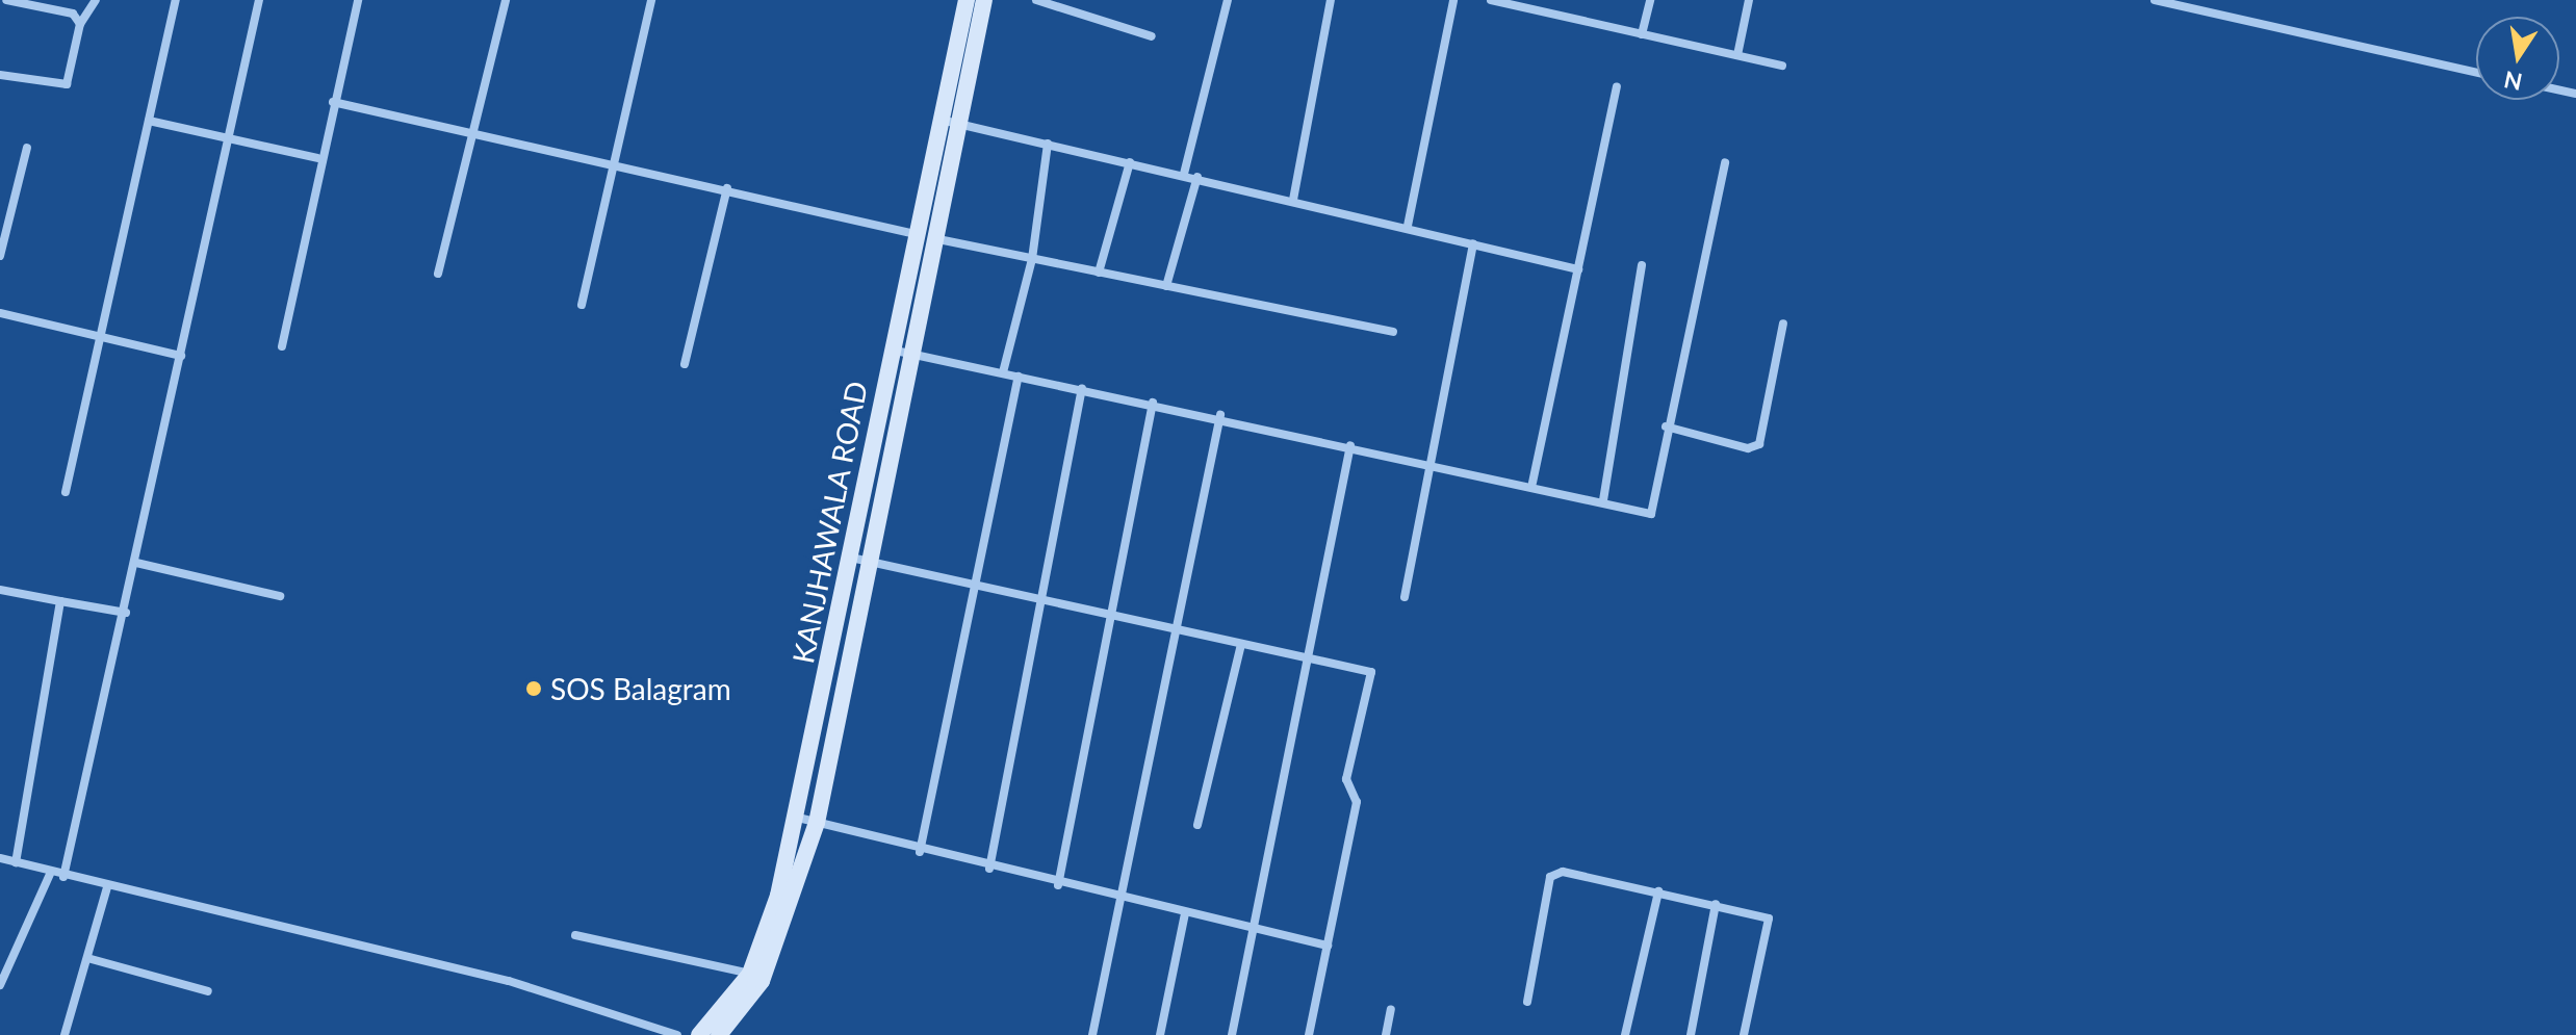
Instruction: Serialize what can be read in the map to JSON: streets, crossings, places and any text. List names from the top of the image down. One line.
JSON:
{"streets":{"main road":["KANJHAWALA ROAD"]},"places":["SOS Balagram"],"north":"bottom"}
